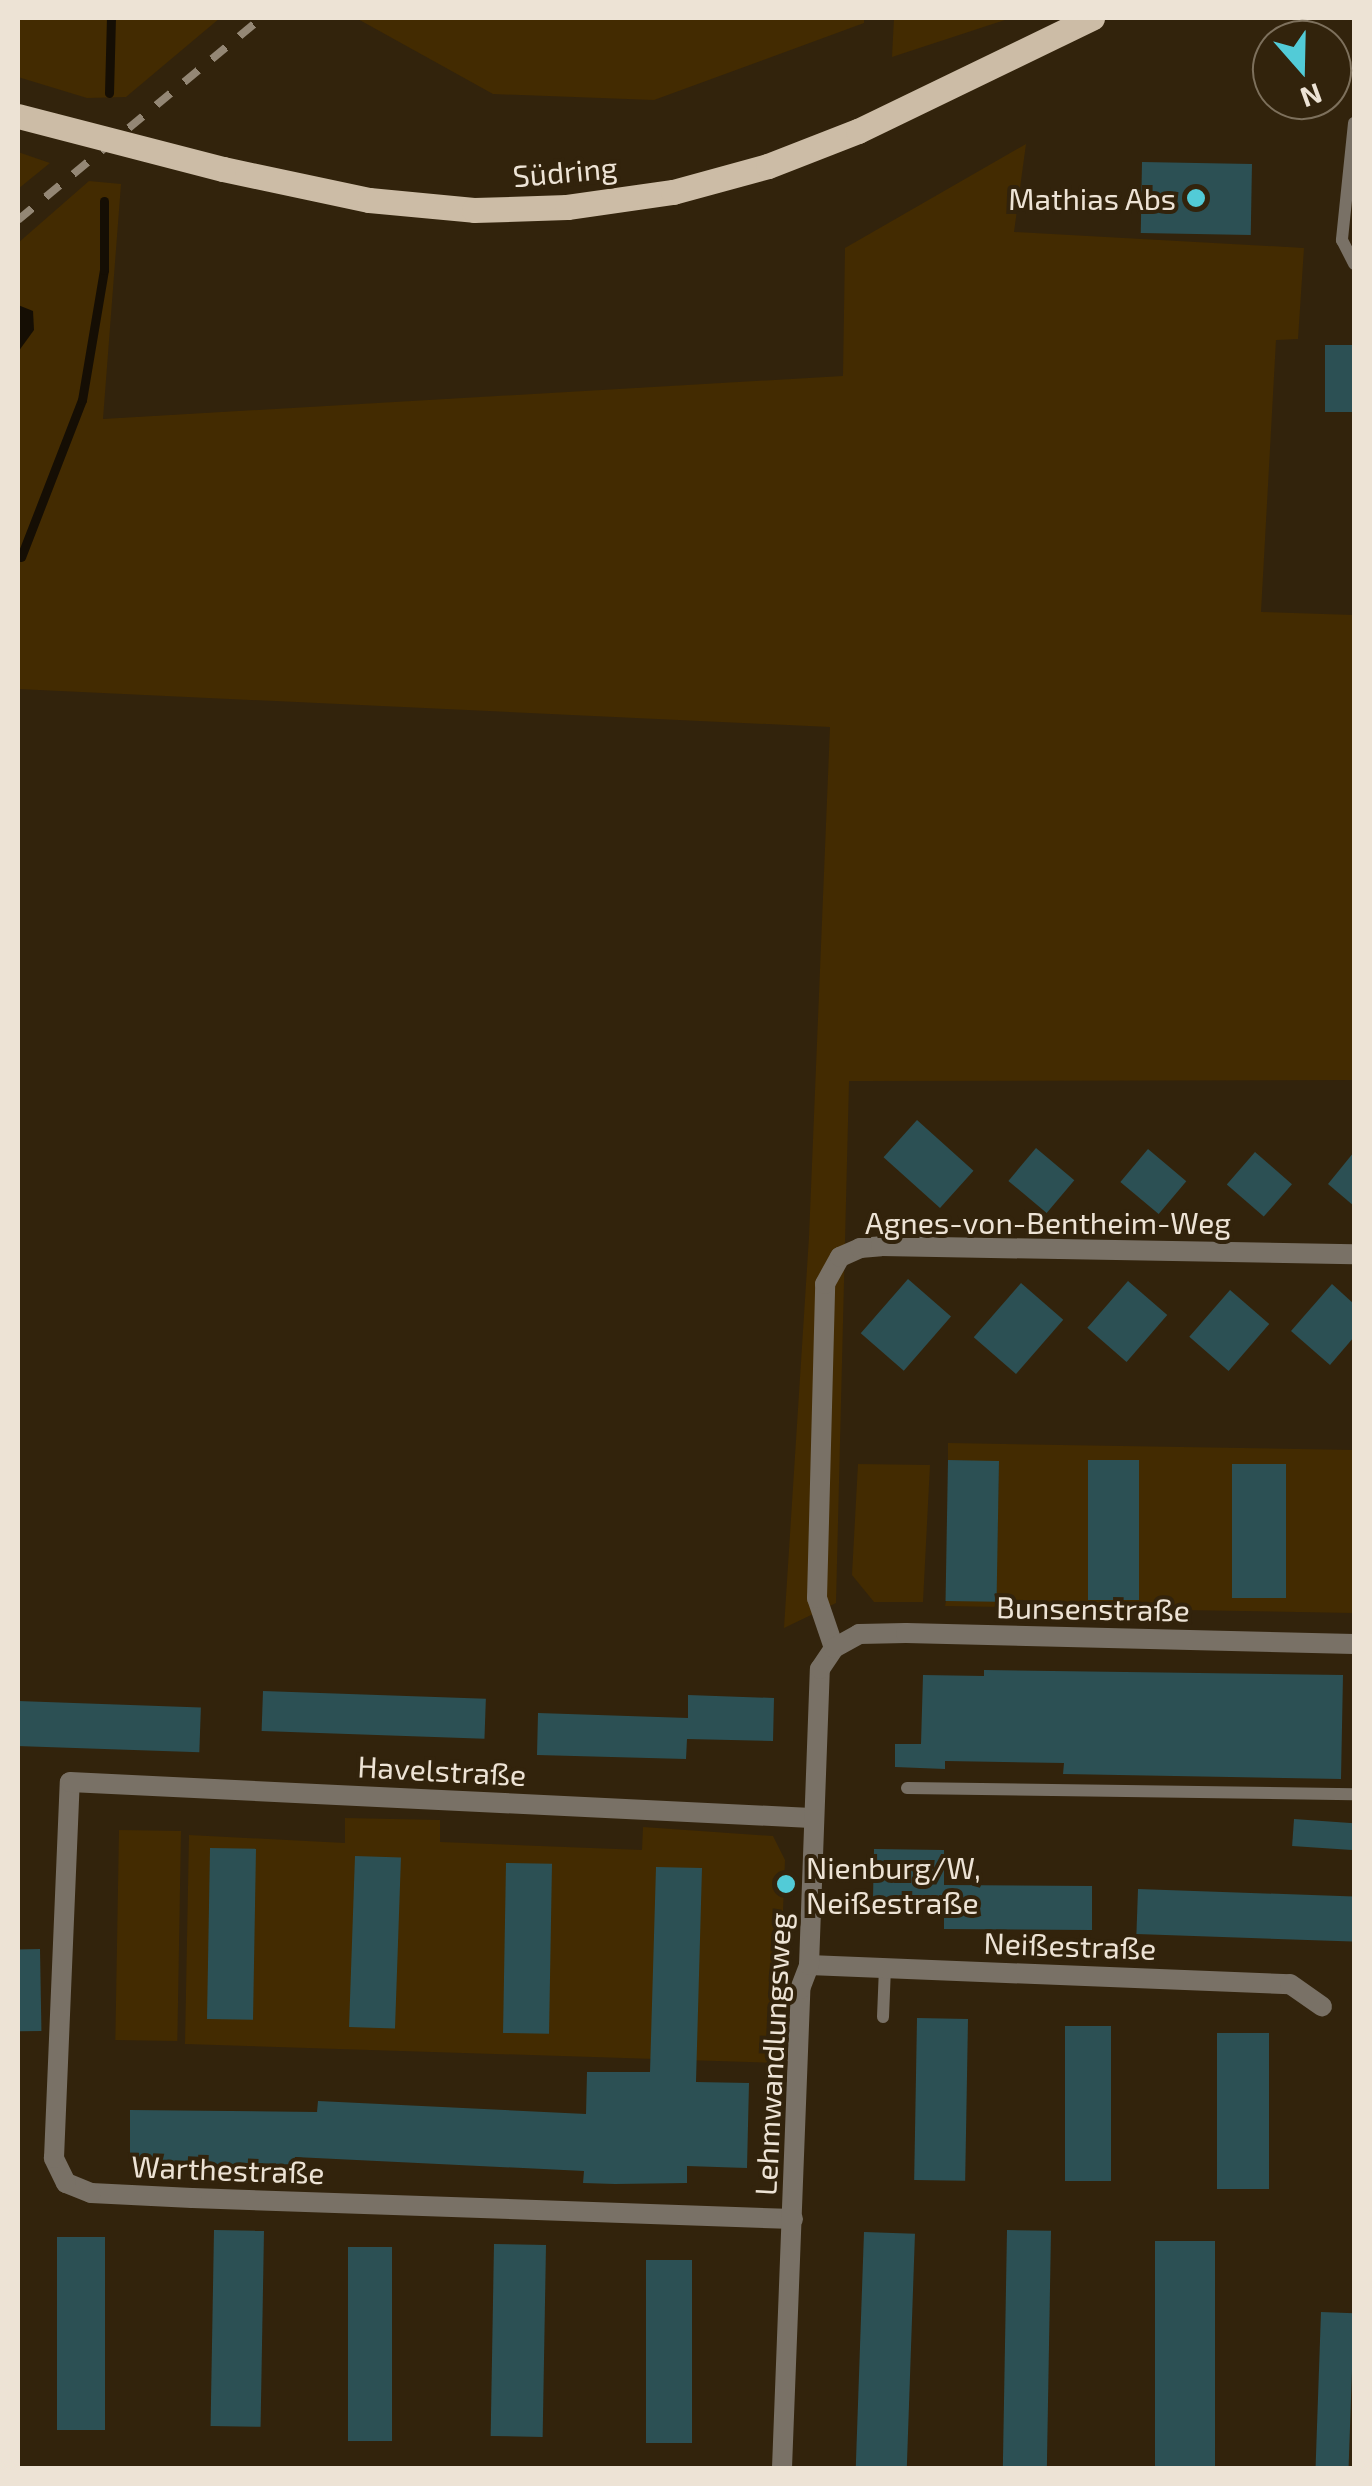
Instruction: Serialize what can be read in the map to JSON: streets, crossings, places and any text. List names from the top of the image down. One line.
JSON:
{"streets":{"main road":["Südring"],"street":["Agnes-von-Bentheim-Weg","Bunsenstraße","Havelstraße","Neißestraße","Lehmwandlungsweg","Warthestraße"]},"crossings":[["Agnes-von-Bentheim-Weg","Bunsenstraße"],["Agnes-von-Bentheim-Weg","Lehmwandlungsweg"],["Bunsenstraße","Lehmwandlungsweg"],["Havelstraße","Lehmwandlungsweg"],["Havelstraße","Warthestraße"],["Neißestraße","Lehmwandlungsweg"],["Lehmwandlungsweg","Warthestraße"]],"places":["Mathias Abs","Nienburg/W, Neißestraße"],"north":"bottom"}
